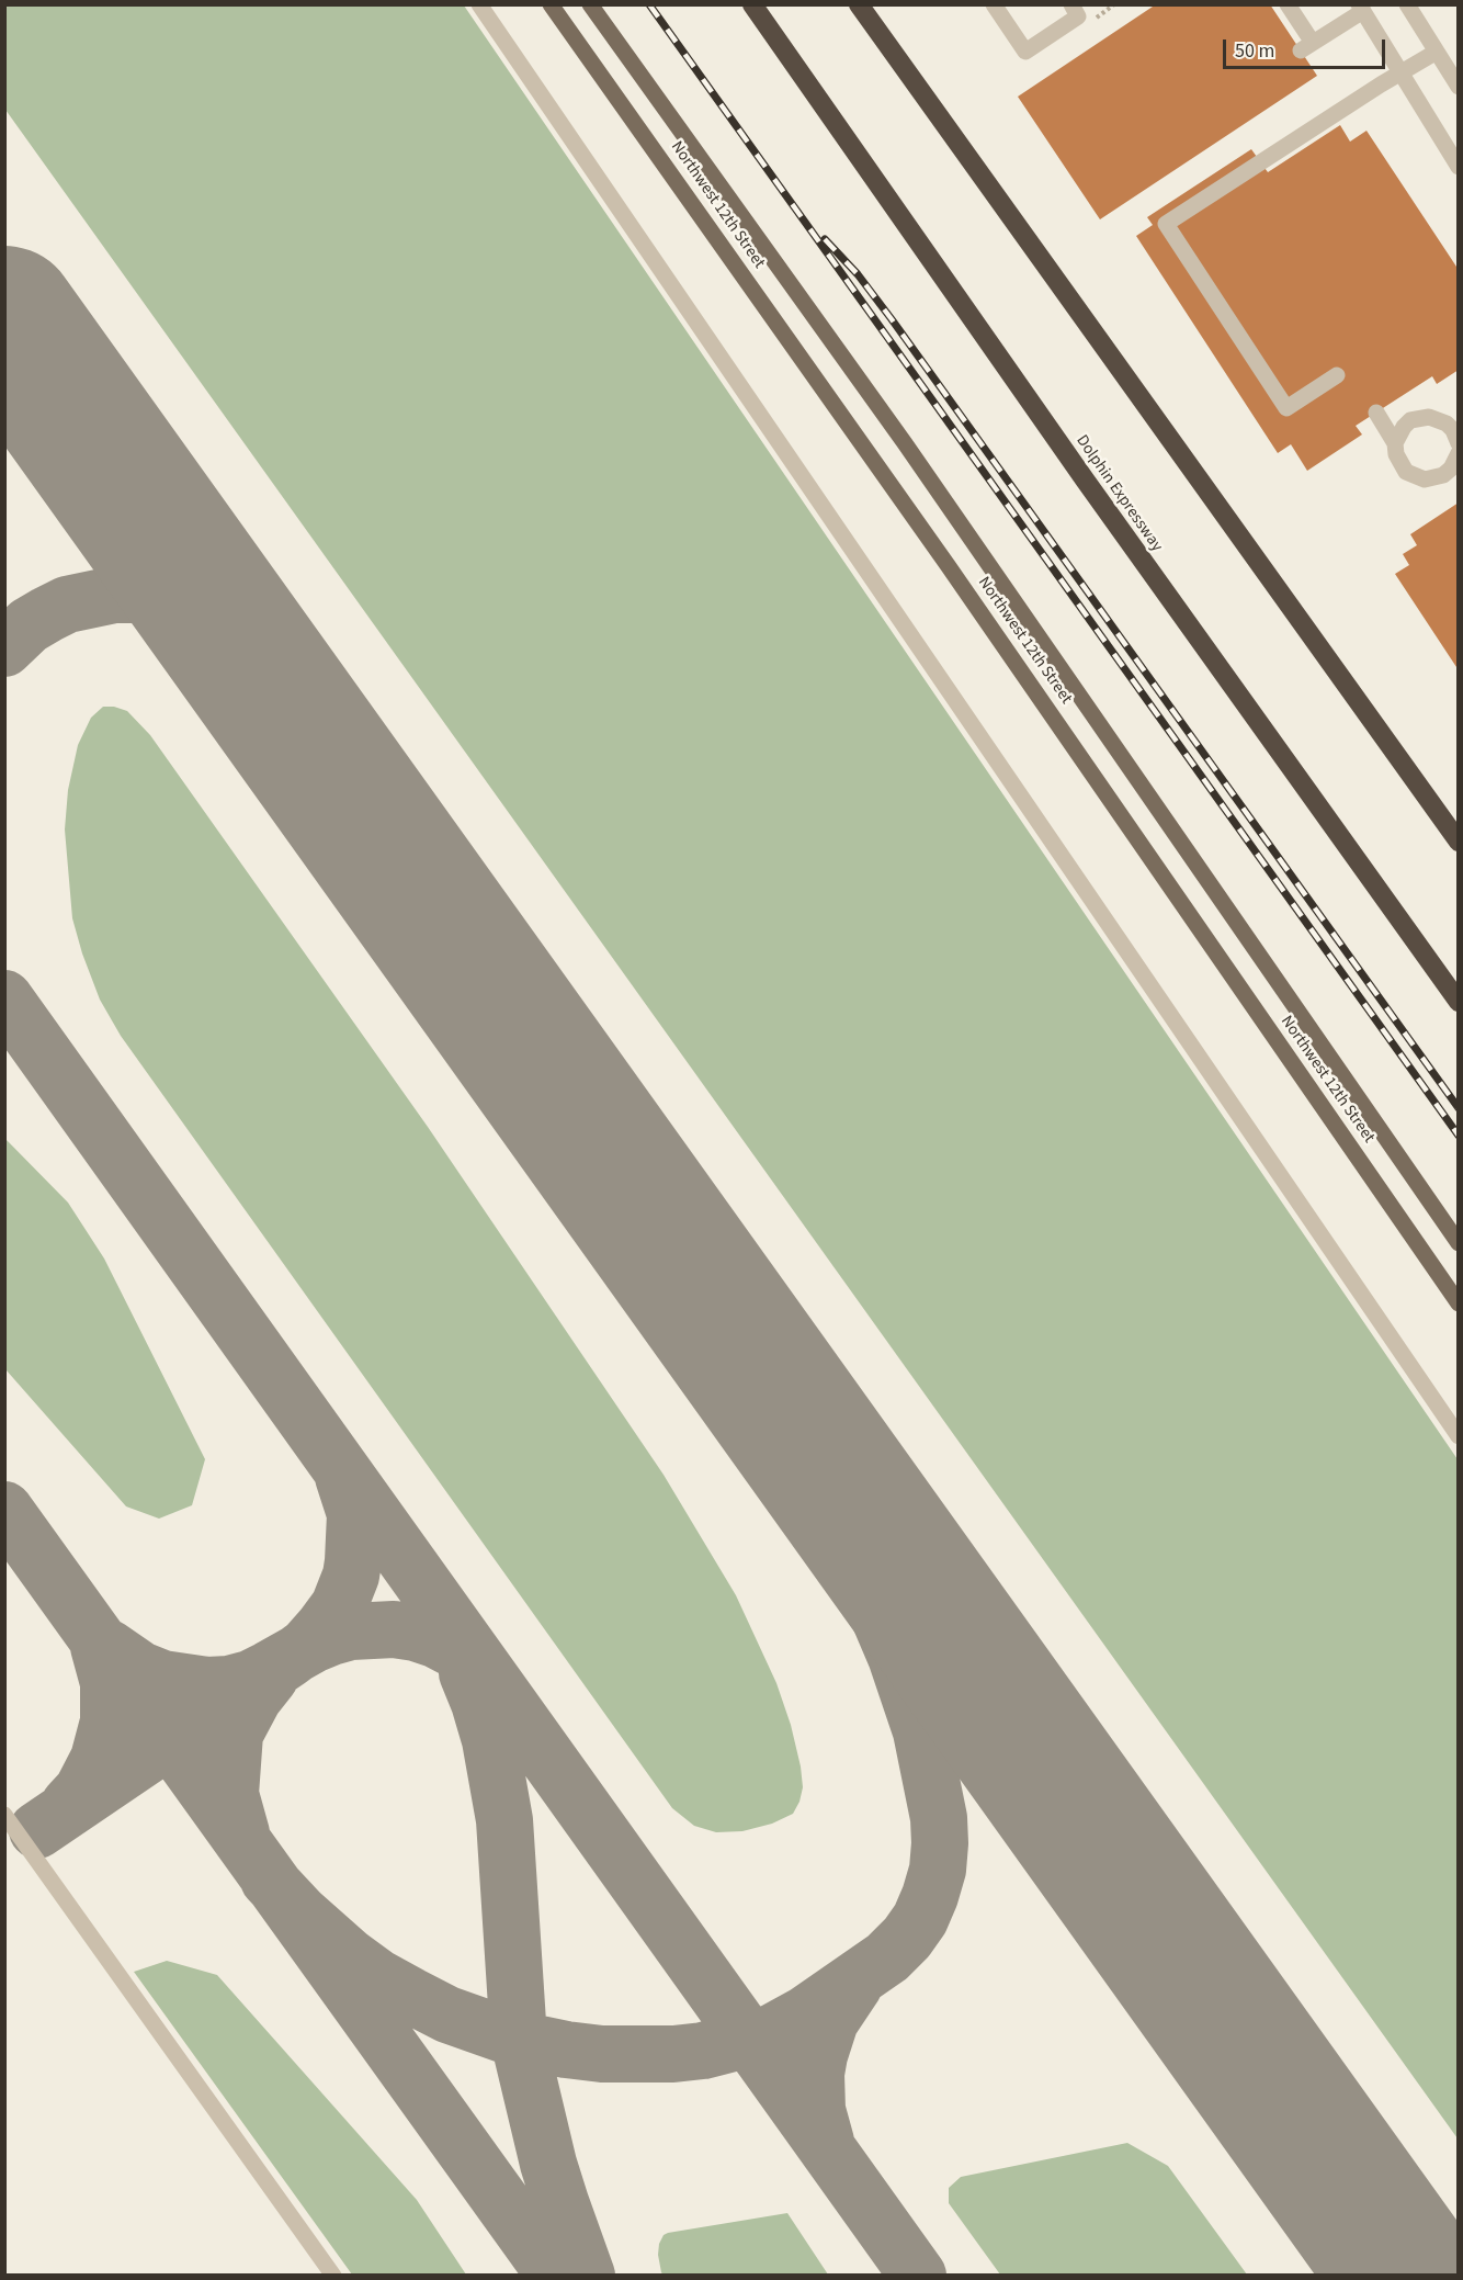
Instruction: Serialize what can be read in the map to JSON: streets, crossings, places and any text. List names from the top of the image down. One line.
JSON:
{"streets":{"highway":["Dolphin Expressway"],"main road":["Northwest 12th Street"]},"scale_bar":"50 m"}
